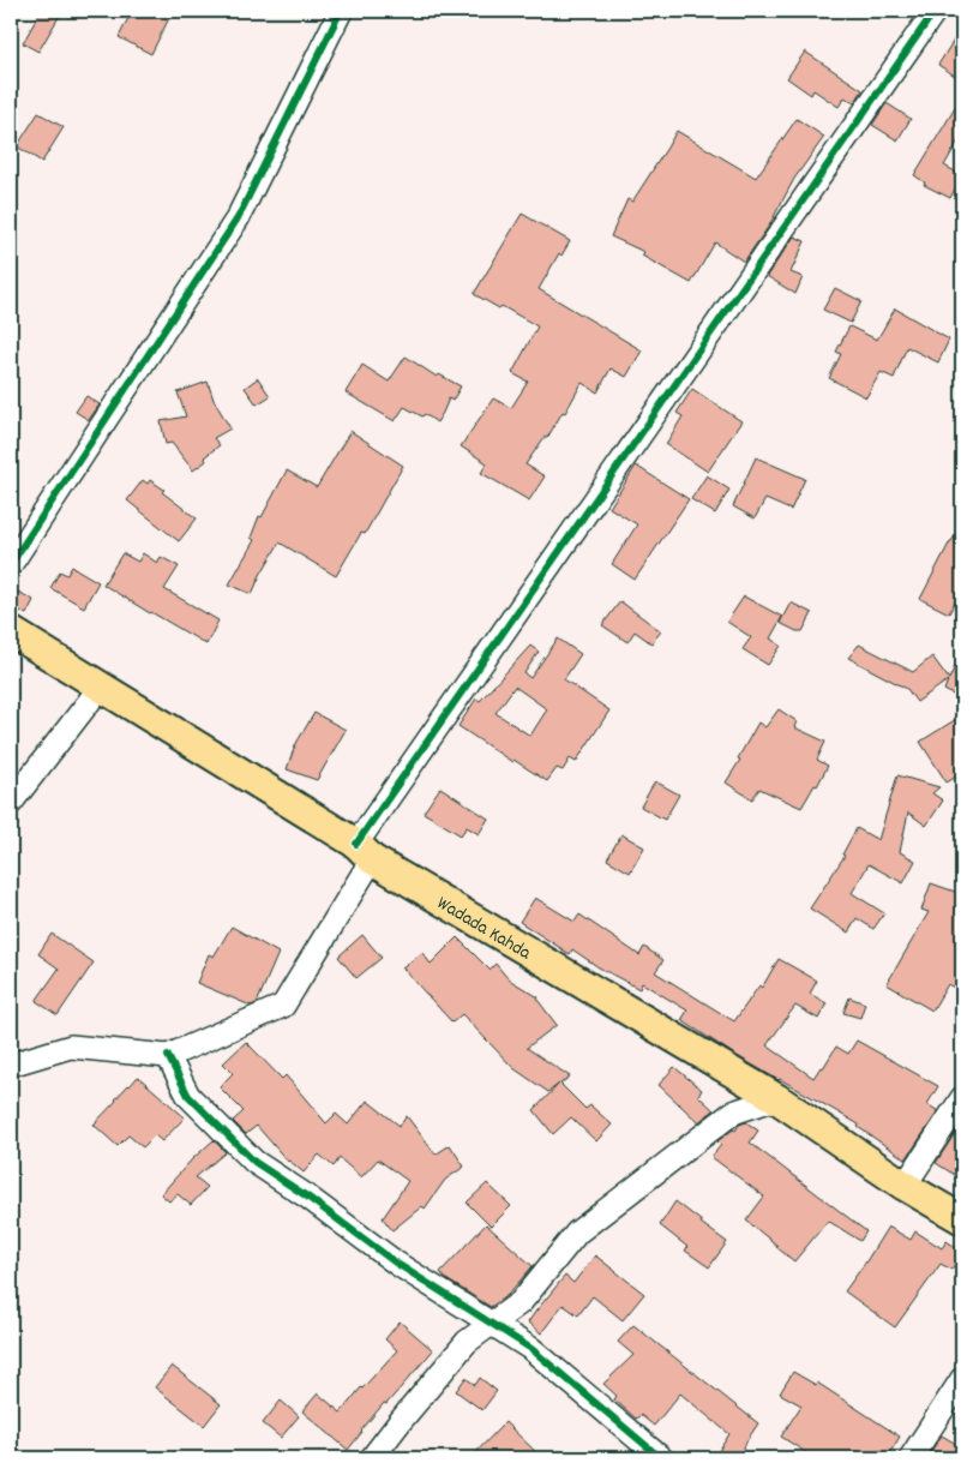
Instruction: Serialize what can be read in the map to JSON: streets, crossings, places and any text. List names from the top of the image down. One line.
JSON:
{"streets":{"main road":["Wadada Kahda"]}}
